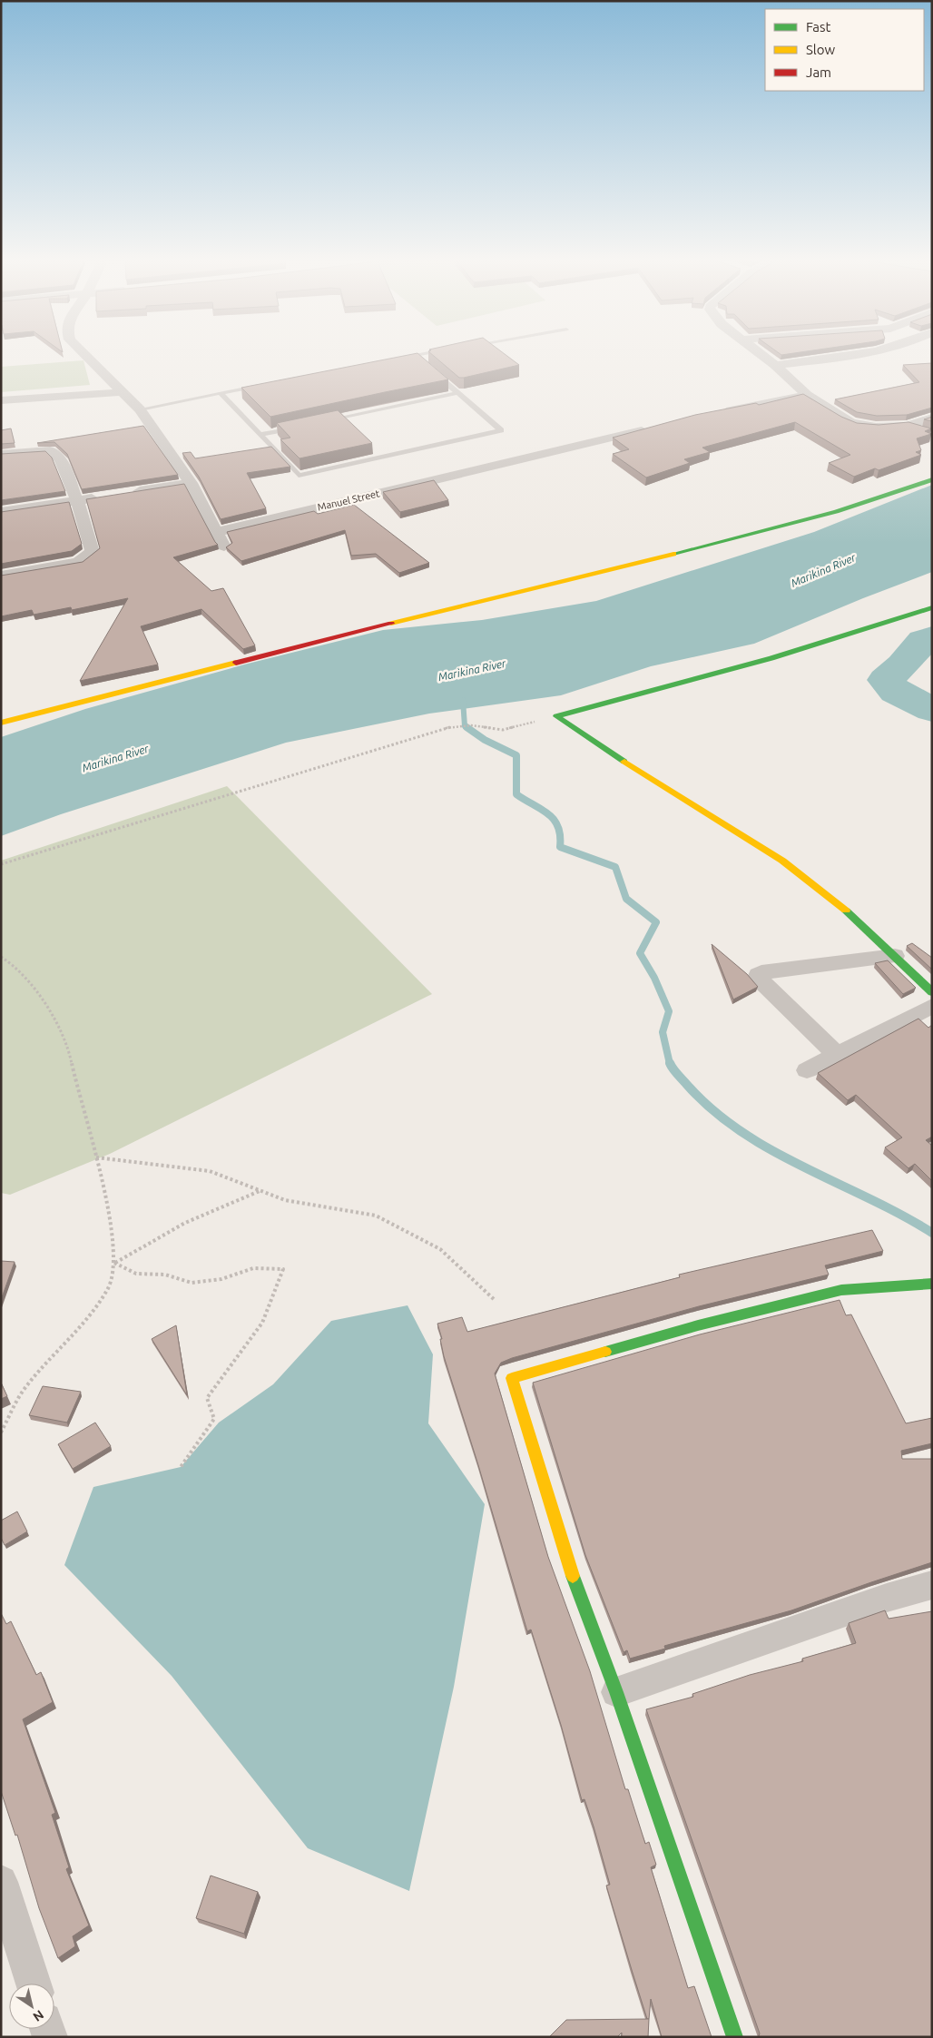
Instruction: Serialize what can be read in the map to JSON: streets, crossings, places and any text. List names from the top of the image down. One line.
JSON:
{"streets":{"street":["Manuel Street"]},"water":["Marikina River"],"legend":["Fast","Slow","Jam"],"north":"bottom right"}
